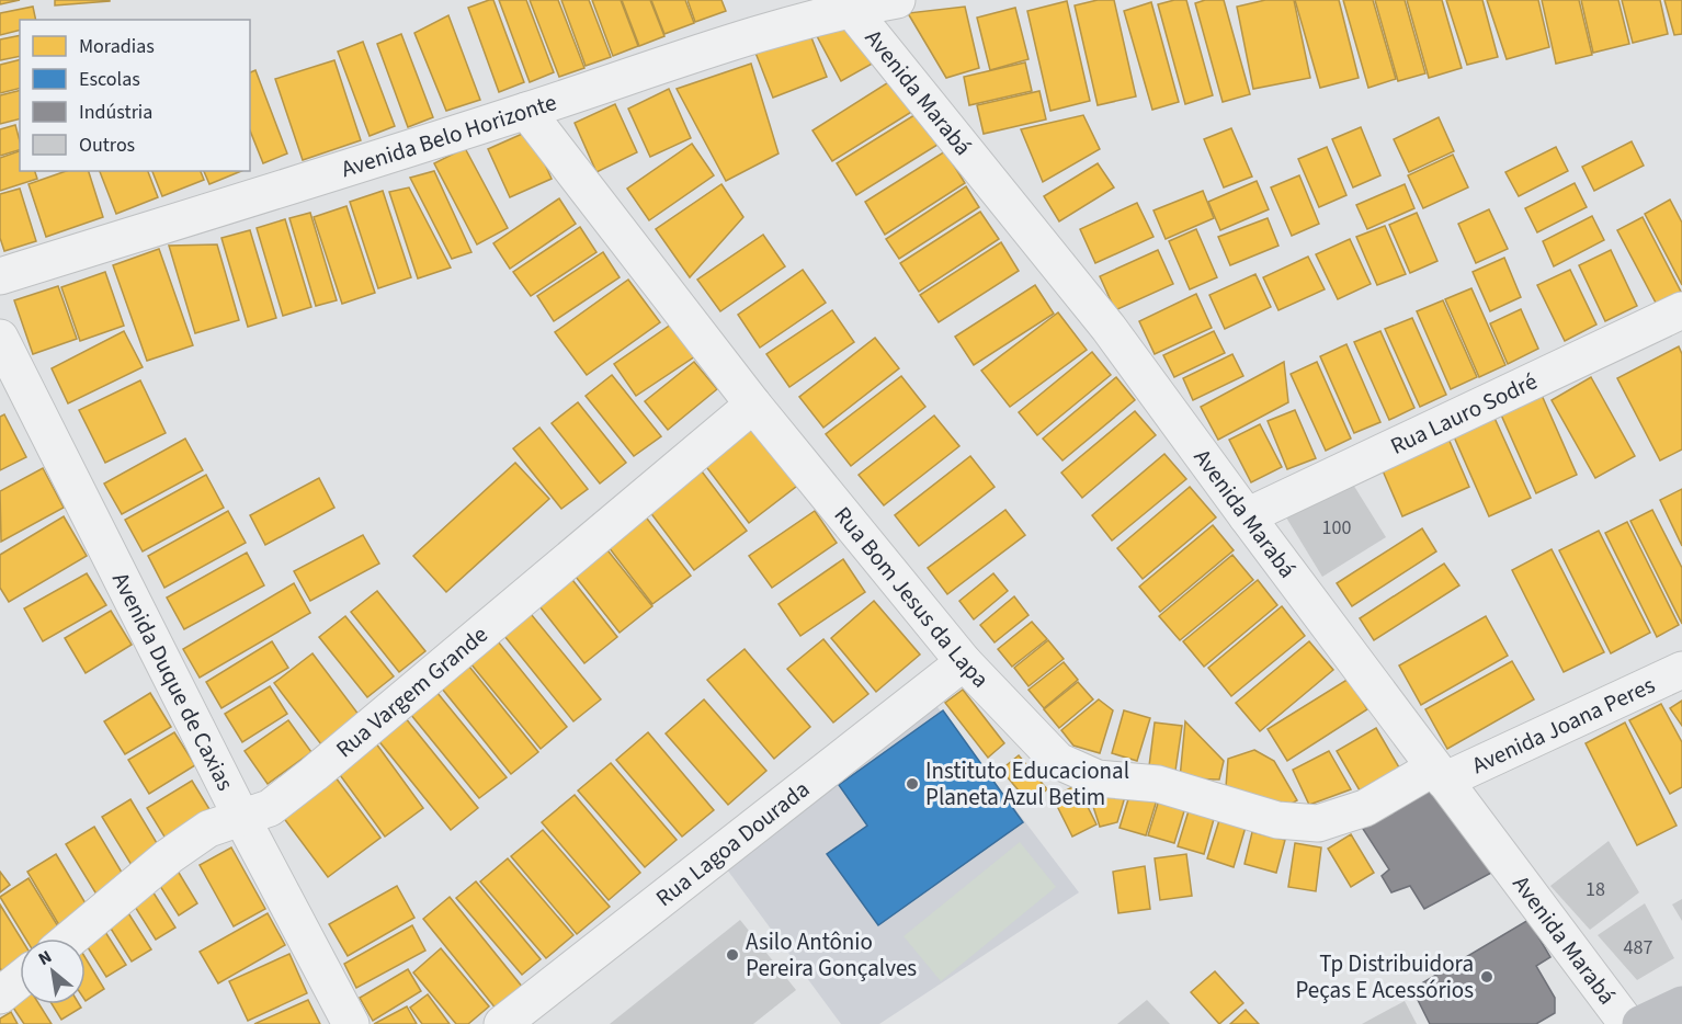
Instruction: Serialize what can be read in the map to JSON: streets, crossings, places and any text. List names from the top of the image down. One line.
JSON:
{"streets":{"street":["Avenida Marabá","Avenida Belo Horizonte","Rua Lauro Sodré","Rua Bom Jesus da Lapa","Avenida Duque de Caxias","Rua Vargem Grande","Avenida Joana Peres","Rua Lagoa Dourada"]},"crossings":[["Avenida Marabá","Avenida Belo Horizonte"],["Avenida Marabá","Rua Lauro Sodré"],["Avenida Marabá","Rua Bom Jesus da Lapa"],["Avenida Marabá","Avenida Joana Peres"],["Avenida Belo Horizonte","Rua Bom Jesus da Lapa"],["Rua Bom Jesus da Lapa","Rua Vargem Grande"],["Rua Bom Jesus da Lapa","Avenida Joana Peres"],["Rua Bom Jesus da Lapa","Rua Lagoa Dourada"],["Avenida Duque de Caxias","Rua Vargem Grande"]],"places":["Instituto Educacional Planeta Azul Betim","Asilo Antônio Pereira Gonçalves","Tp Distribuidora Peças E Acessórios"],"house_numbers":["100","18","487"],"legend":["Moradias","Escolas","Indústria","Outros"],"north":"top left"}
